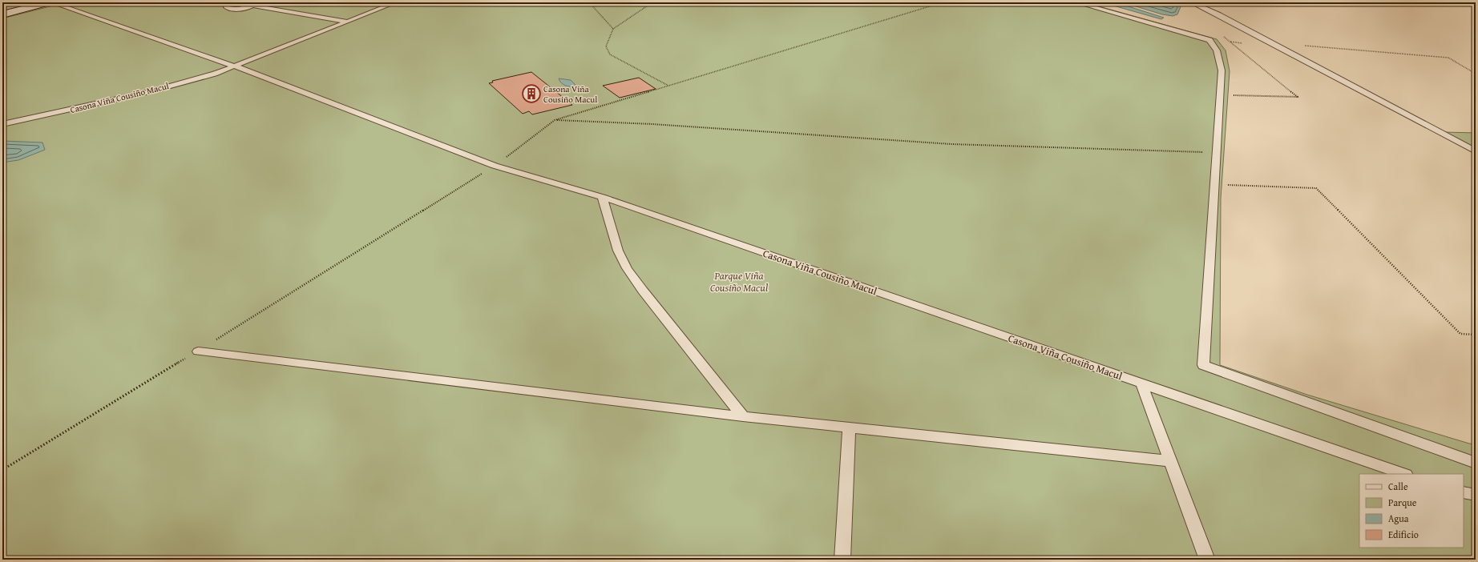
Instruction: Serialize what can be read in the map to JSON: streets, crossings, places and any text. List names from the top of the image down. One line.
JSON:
{"streets":{"lane":["Casona Viña Cousiño Macul"]},"parks":["Parque Viña Cousiño Macul"],"places":{"building":["Casona Viña Cousiño Macul"]},"legend":["Calle","Parque","Agua","Edificio"]}
